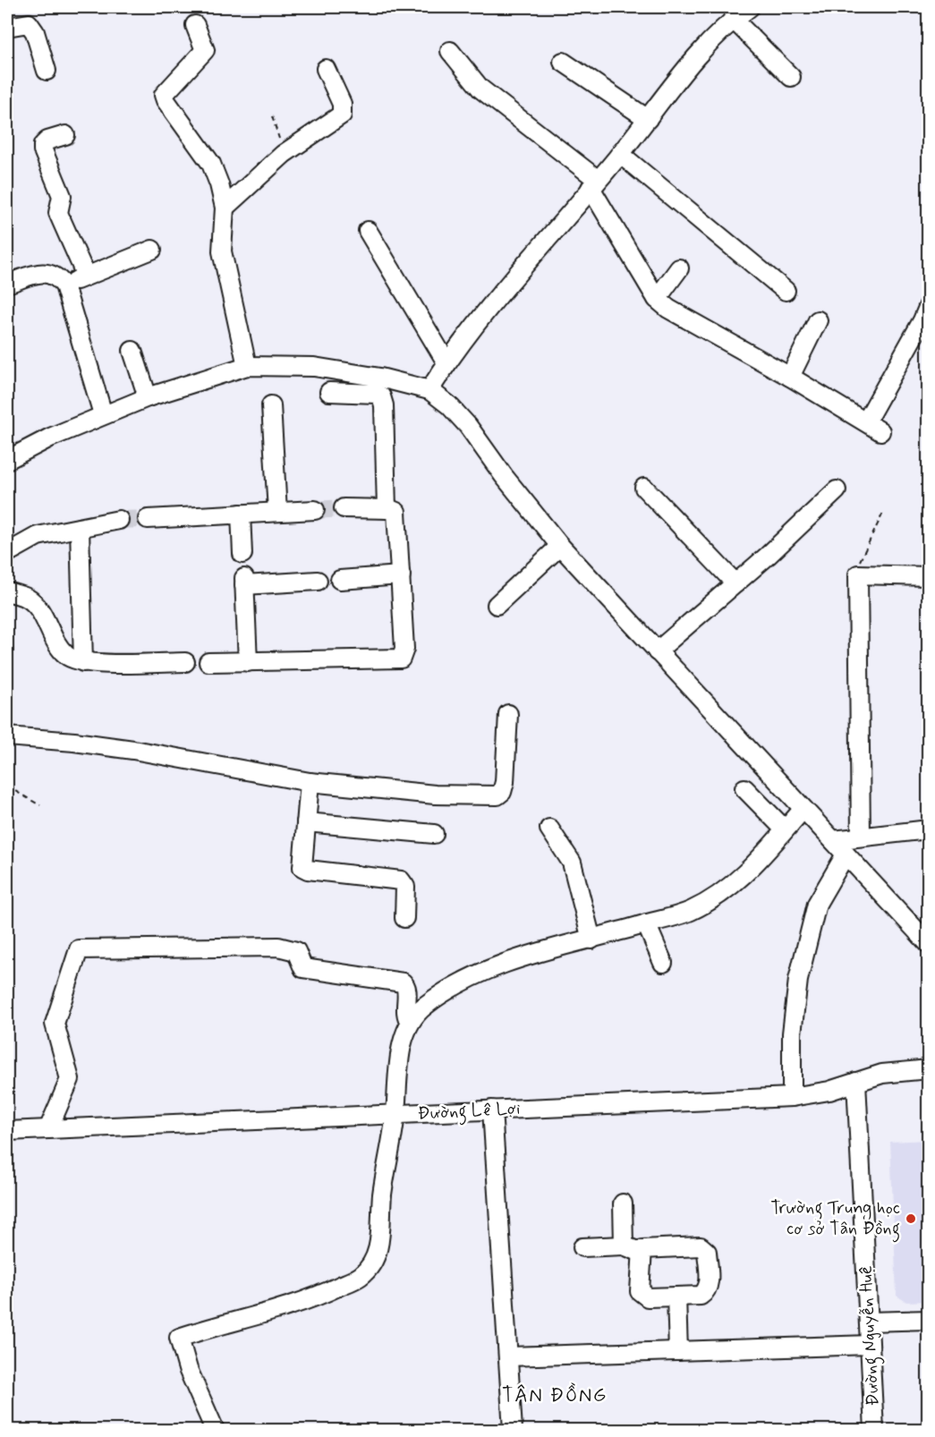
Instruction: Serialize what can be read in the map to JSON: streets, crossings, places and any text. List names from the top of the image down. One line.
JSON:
{"streets":{"street":["Đường Lê Lợi","Đường Nguyễn Huệ"]},"crossings":[["Đường Lê Lợi","Đường Nguyễn Huệ"]],"districts":["TÂN ĐỒNG"],"places":["Trường Trung học cơ sở Tân Đồng"]}
